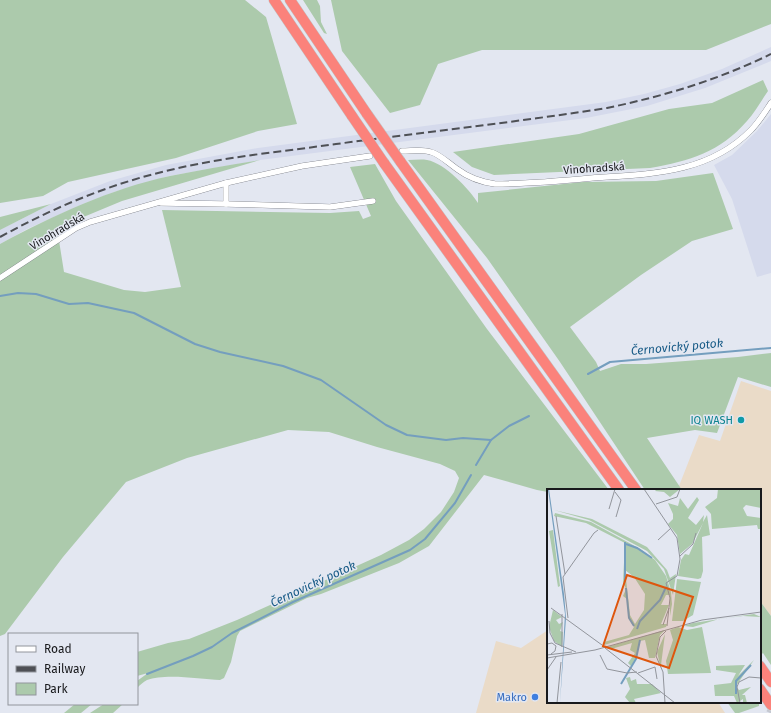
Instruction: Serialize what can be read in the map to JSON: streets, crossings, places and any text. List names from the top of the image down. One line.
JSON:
{"streets":{"street":["Vinohradská"]},"water":["Černovický potok"],"places":["IQ WASH","Makro"],"legend":["Road","Railway","Park"]}
